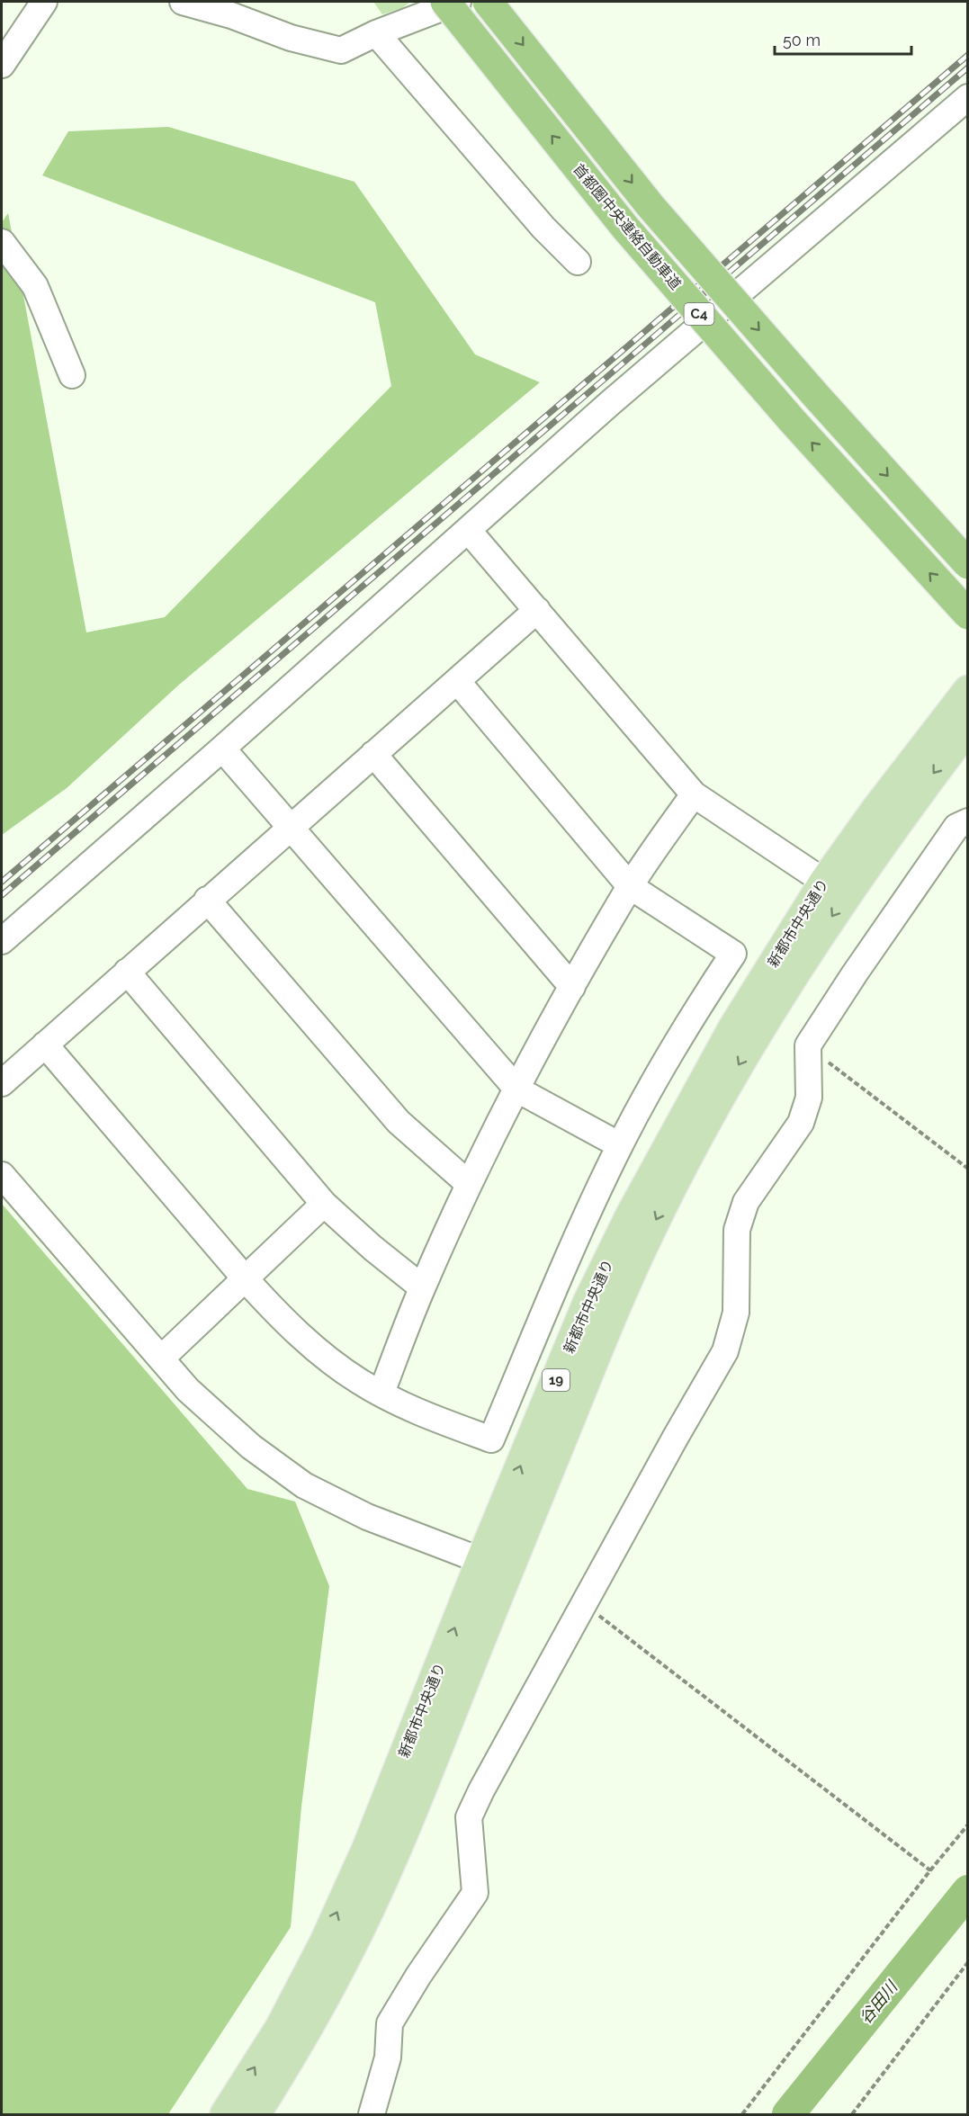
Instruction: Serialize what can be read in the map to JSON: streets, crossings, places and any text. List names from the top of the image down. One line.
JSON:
{"streets":{"highway":["首都圏中央連絡自動車道","C4"],"main road":["新都市中央通り","19"]},"water":["谷田川"],"scale_bar":"50 m"}
